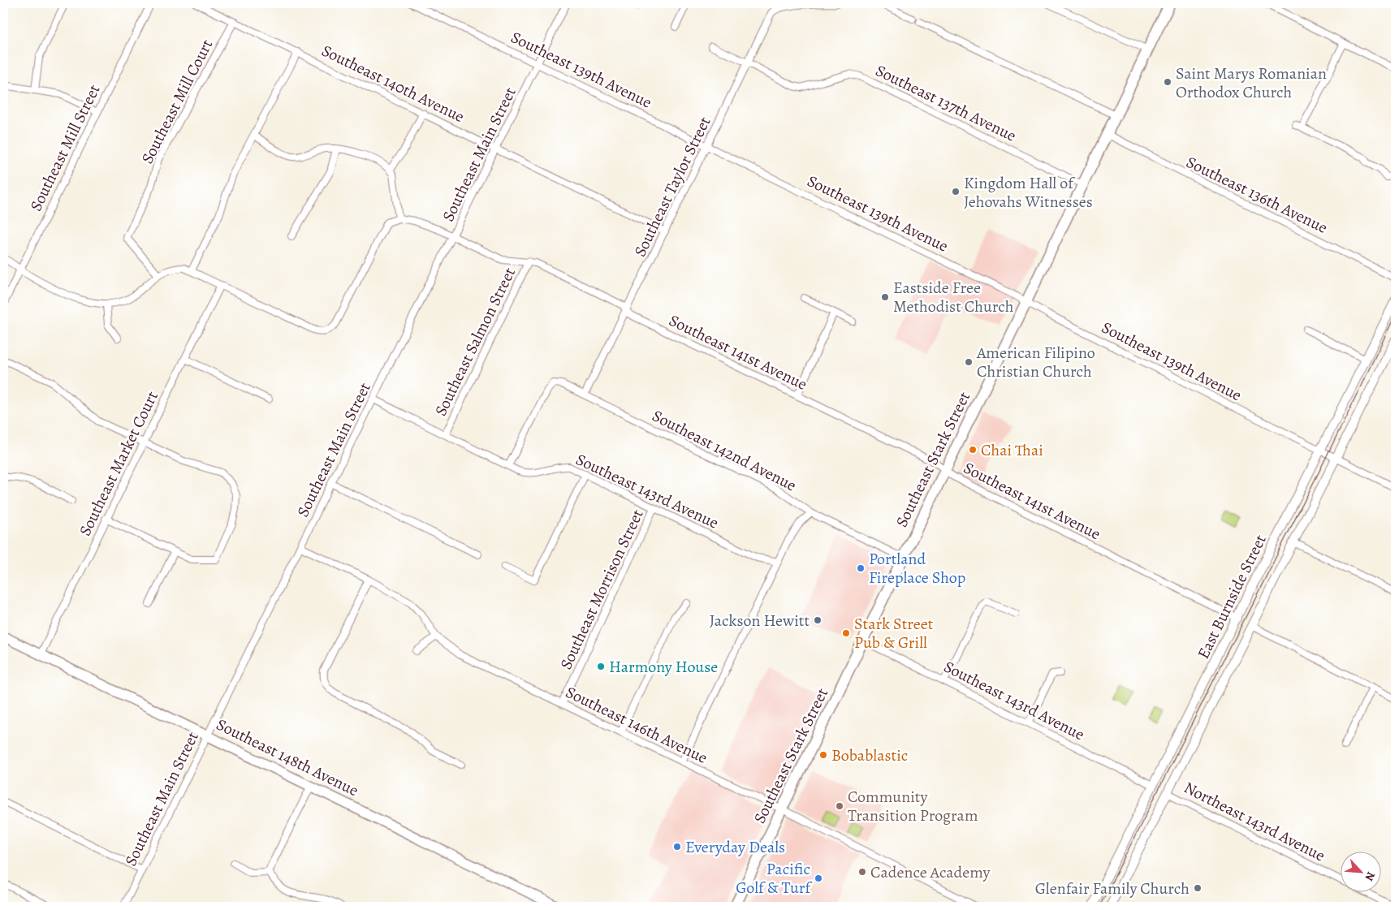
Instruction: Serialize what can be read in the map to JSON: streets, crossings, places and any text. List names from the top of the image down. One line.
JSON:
{"streets":{"main road":["Southeast Stark Street","Southeast 148th Avenue"],"street":["Southeast 139th Avenue","Southeast 140th Avenue","Southeast Mill Court","Southeast 137th Avenue","Southeast Mill Street","Southeast Main Street","Southeast Taylor Street","Southeast 136th Avenue","Southeast Salmon Street","Southeast 141st Avenue","Southeast 142nd Avenue","Southeast Market Court","Southeast 143rd Avenue","Southeast Morrison Street","East Burnside Street","Southeast 146th Avenue","Northeast 143rd Avenue"]},"crossings":[["Southeast 139th Avenue","Southeast Main Street"],["Southeast 139th Avenue","Southeast Taylor Street"],["Southeast 139th Avenue","Southeast Stark Street"],["Southeast 139th Avenue","East Burnside Street"],["Southeast 140th Avenue","Southeast Mill Court"],["Southeast 140th Avenue","Southeast Main Street"],["Southeast 140th Avenue","Southeast Taylor Street"],["Southeast 137th Avenue","Southeast Taylor Street"],["Southeast 137th Avenue","Southeast Stark Street"],["Southeast Main Street","Southeast 141st Avenue"],["Southeast Main Street","Southeast 143rd Avenue"],["Southeast Main Street","Southeast 146th Avenue"],["Southeast Main Street","Southeast 148th Avenue"],["Southeast Taylor Street","Southeast 141st Avenue"],["Southeast Taylor Street","Southeast 142nd Avenue"],["Southeast 136th Avenue","Southeast Stark Street"],["Southeast Salmon Street","Southeast 141st Avenue"],["Southeast Salmon Street","Southeast 143rd Avenue"],["Southeast 141st Avenue","Southeast Stark Street"],["Southeast 141st Avenue","East Burnside Street"],["Southeast 142nd Avenue","Southeast Stark Street"],["Southeast 142nd Avenue","Southeast 143rd Avenue"],["Southeast Stark Street","Southeast 143rd Avenue"],["Southeast Stark Street","Southeast 146th Avenue"],["Southeast Market Court","Southeast 148th Avenue"],["Southeast 143rd Avenue","Southeast Morrison Street"],["Southeast 143rd Avenue","East Burnside Street"],["Southeast Morrison Street","Southeast 146th Avenue"],["East Burnside Street","Northeast 143rd Avenue"]],"places":["Saint Marys Romanian Orthodox Church","Kingdom Hall of Jehovahs Witnesses","Eastside Free Methodist Church","American Filipino Christian Church","Chai Thai","Portland Fireplace Shop","Jackson Hewitt","Stark Street Pub & Grill","Harmony House","Bobablastic","Community Transition Program","Everyday Deals","Cadence Academy","Pacific Golf & Turf","Glenfair Family Church"],"north":"bottom right"}
